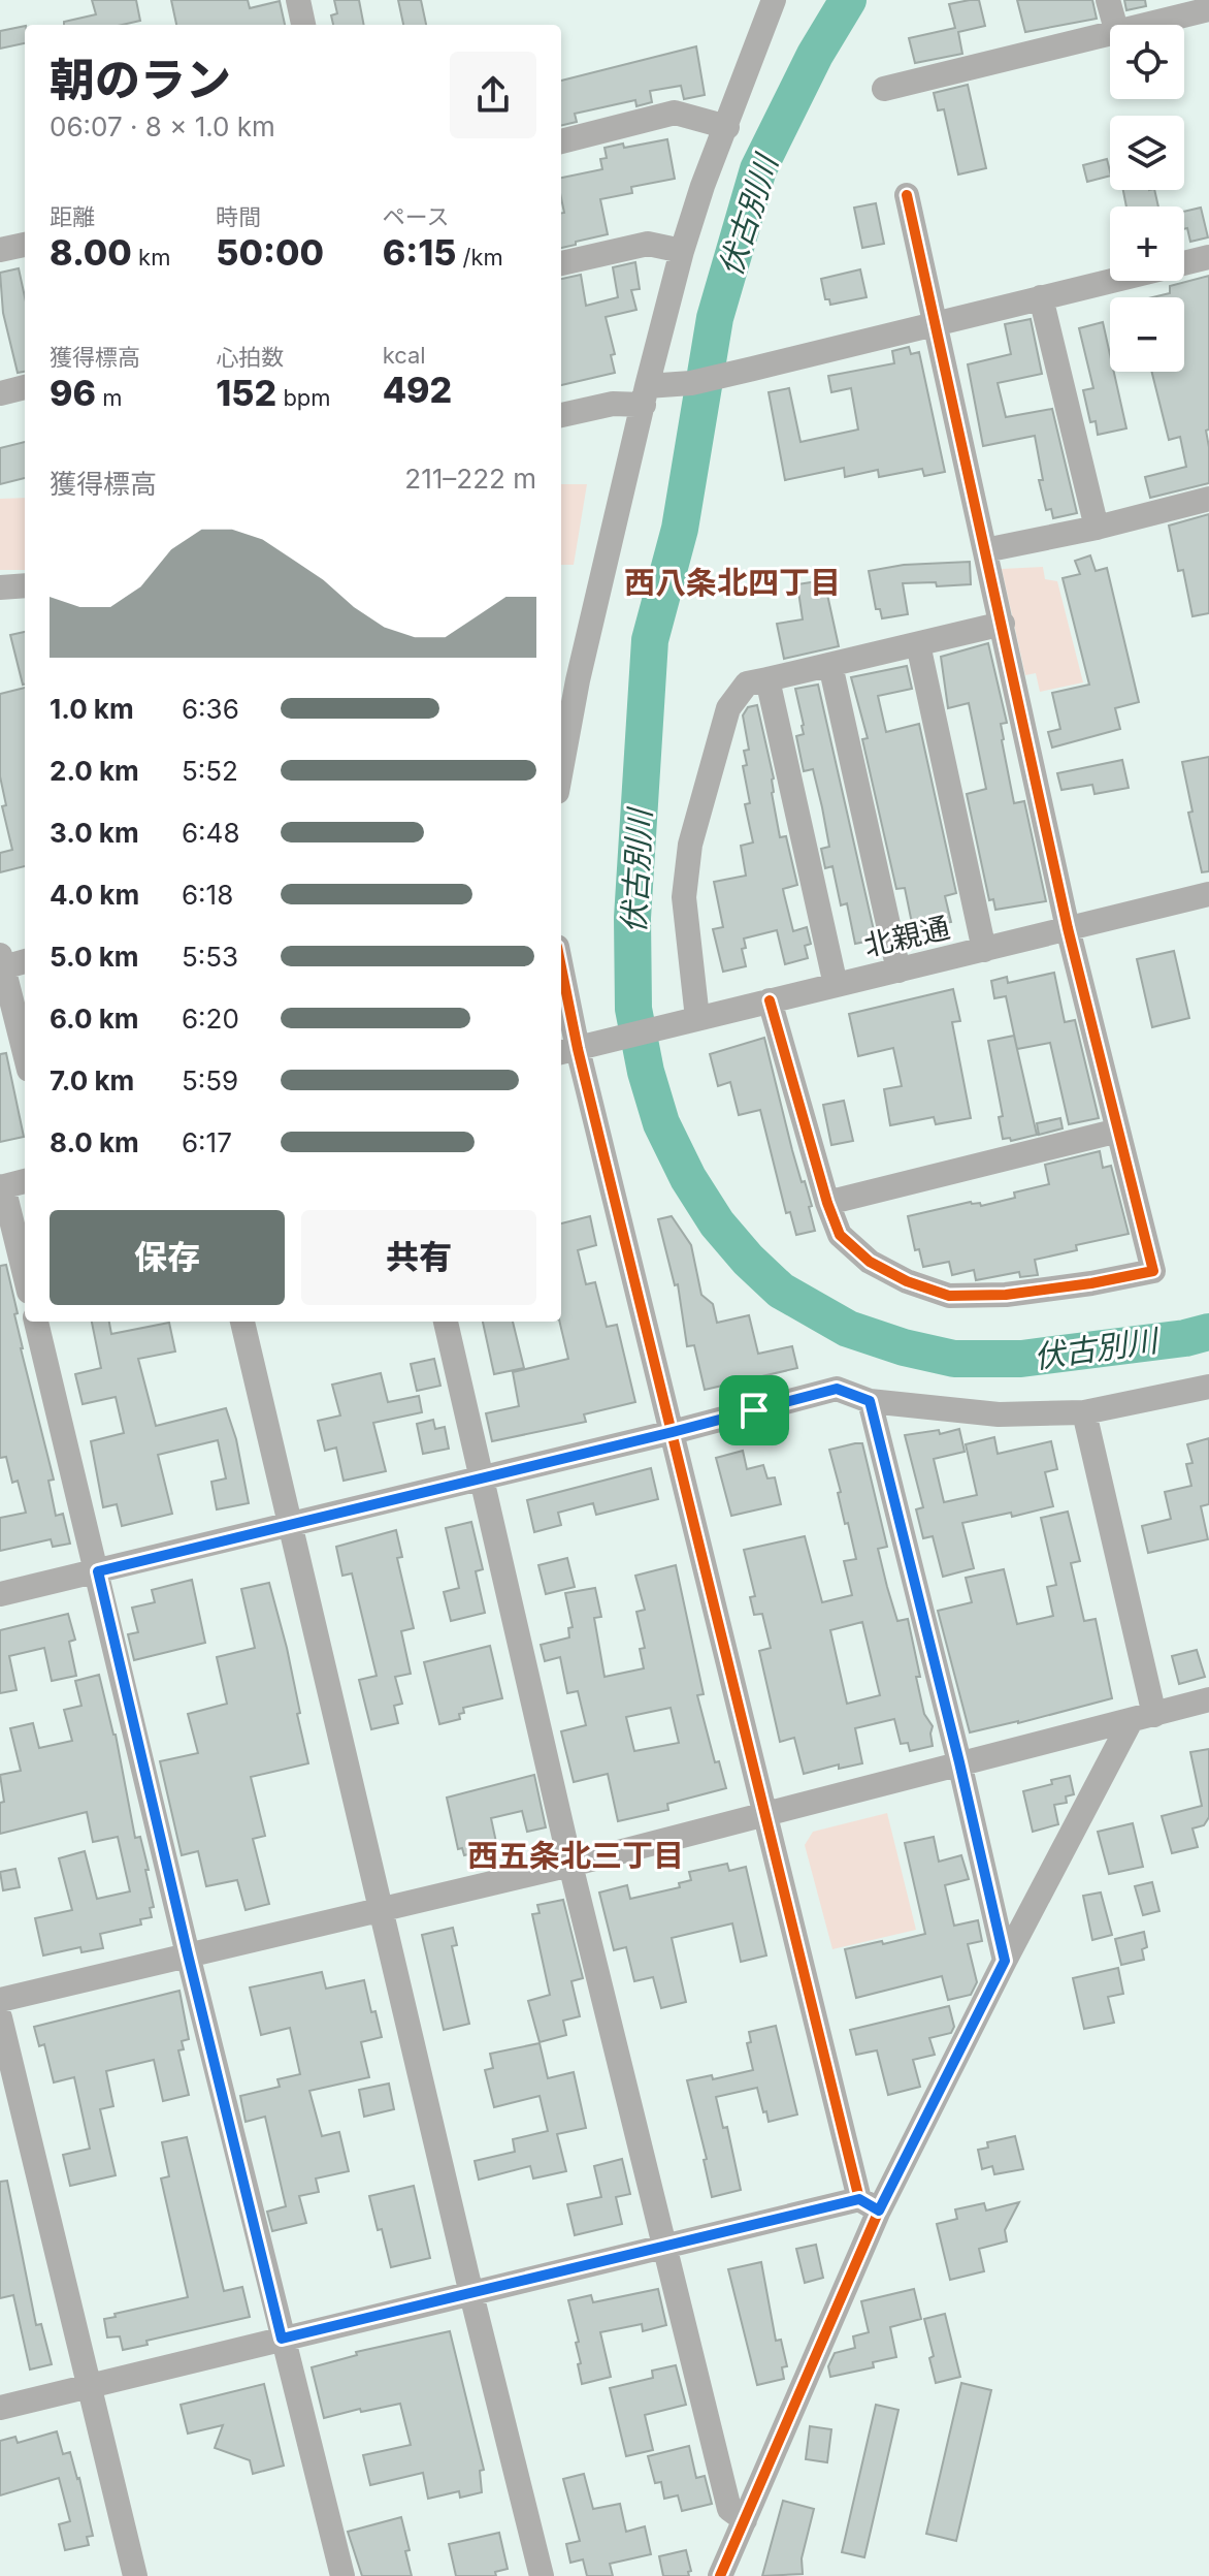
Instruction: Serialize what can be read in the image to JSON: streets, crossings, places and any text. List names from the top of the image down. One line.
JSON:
{"streets":{"street":["北親通"]},"districts":["西八条北四丁目","西五条北三丁目"],"water":["伏古別川"],"page":{"map_buttons":["+","−"],"heading":["朝のラン","06:07 · 8 × 1.0 km"],"stats":[["距離","8.00 km"],["時間","50:00"],["ペース","6:15 /km"],["獲得標高","96 m"],["心拍数","152 bpm"],["kcal","492"]],"chart":["獲得標高","211–222 m"],"list":[{"name":"1.0 km","note":"6:36"},{"name":"2.0 km","note":"5:52"},{"name":"3.0 km","note":"6:48"},{"name":"4.0 km","note":"6:18"},{"name":"5.0 km","note":"5:53"},{"name":"6.0 km","note":"6:20"},{"name":"7.0 km","note":"5:59"},{"name":"8.0 km","note":"6:17"}],"buttons":["保存","共有"]}}
